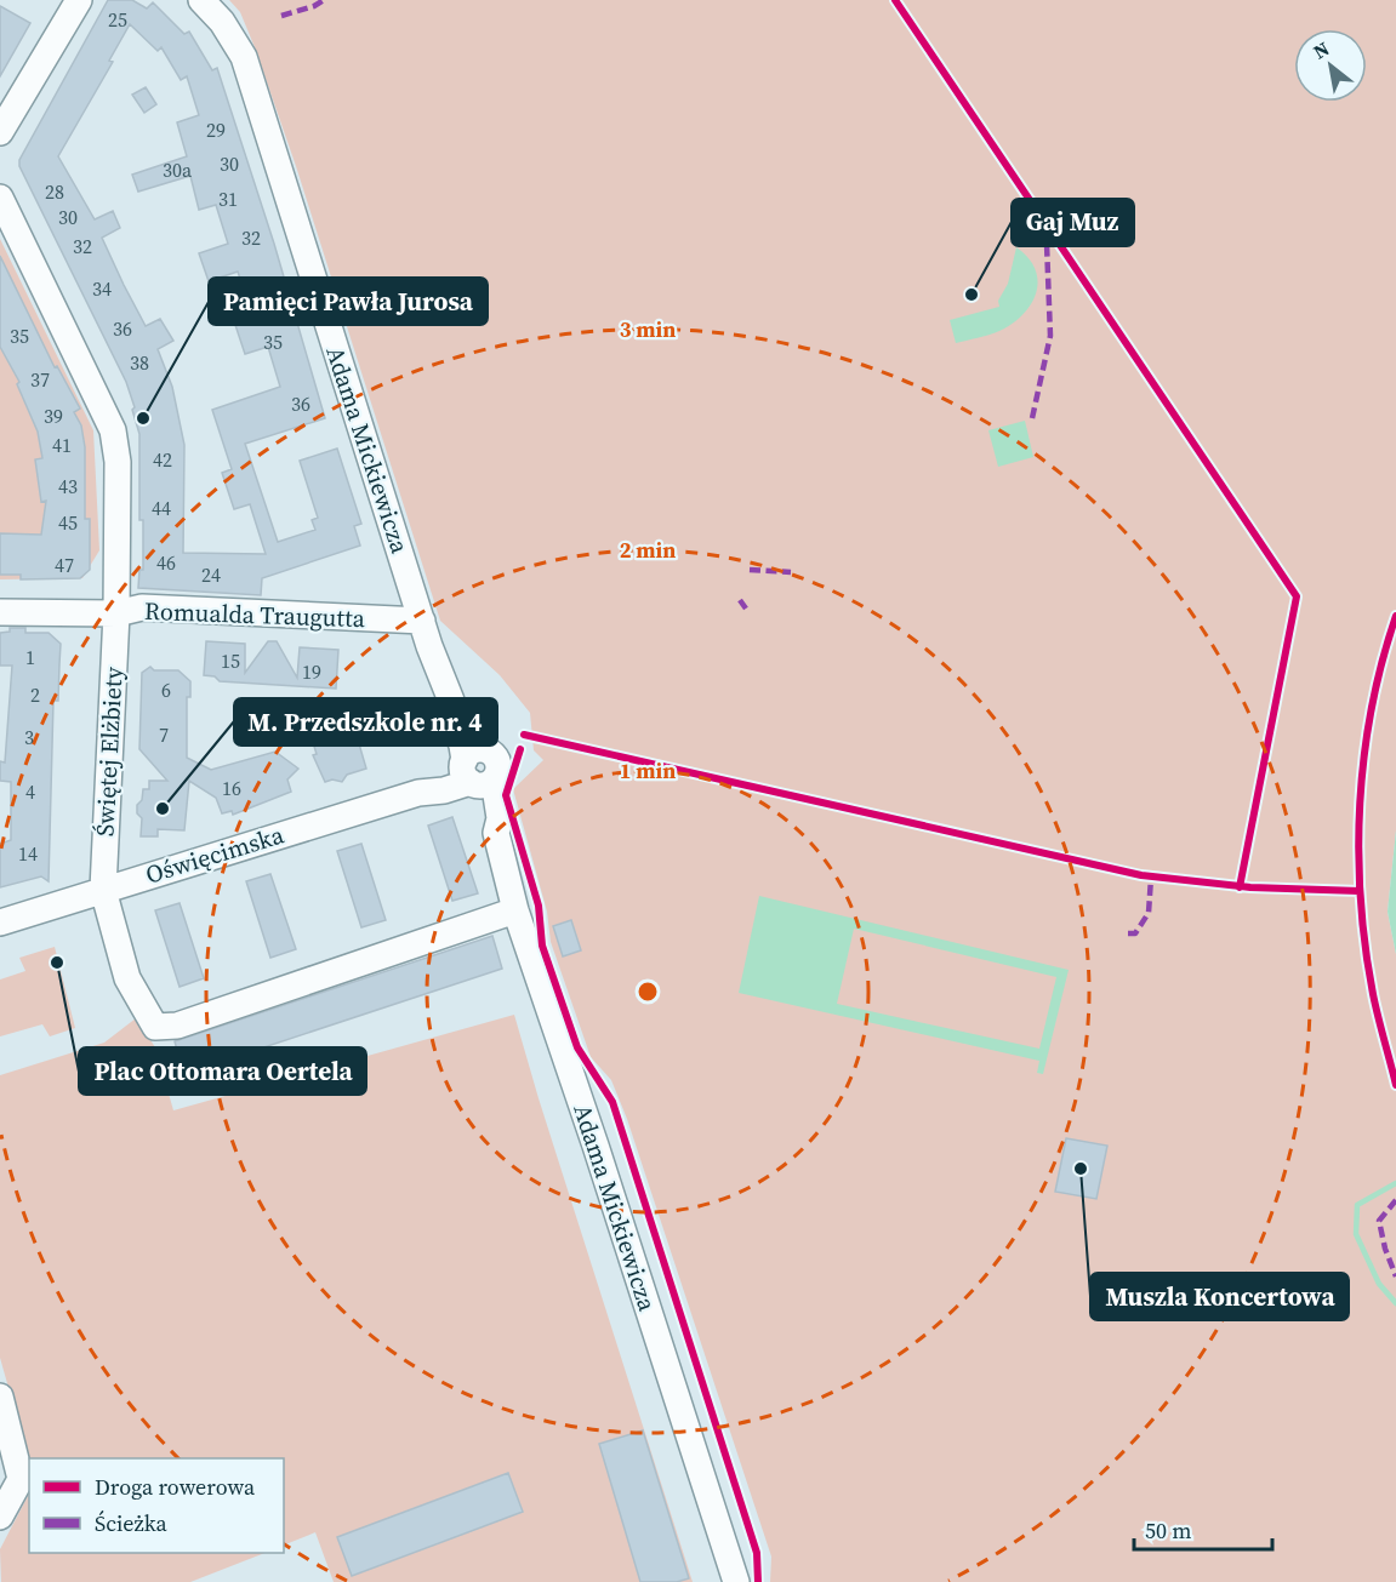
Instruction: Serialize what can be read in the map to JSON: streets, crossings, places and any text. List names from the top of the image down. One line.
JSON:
{"streets":{"street":["Adama Mickiewicza","Romualda Traugutta","Świętej Elżbiety","Oświęcimska"]},"crossings":[["Adama Mickiewicza","Romualda Traugutta"],["Adama Mickiewicza","Świętej Elżbiety"],["Adama Mickiewicza","Oświęcimska"],["Romualda Traugutta","Świętej Elżbiety"],["Świętej Elżbiety","Oświęcimska"]],"places":["Gaj Muz","Pamięci Pawła Jurosa","M. Przedszkole nr. 4","Plac Ottomara Oertela","Muszla Koncertowa"],"house_numbers":["25","29","30","30a","28","31","30","32","32","34","36","35","35","38","37","36","39","41","42","43","44","45","46","47","24","1","15","19","6","2","7","3","16","4","14"],"legend":["Droga rowerowa","Ścieżka"],"scale_bar":"50 m","north":"top left","rings":["3 min","2 min","1 min"]}
